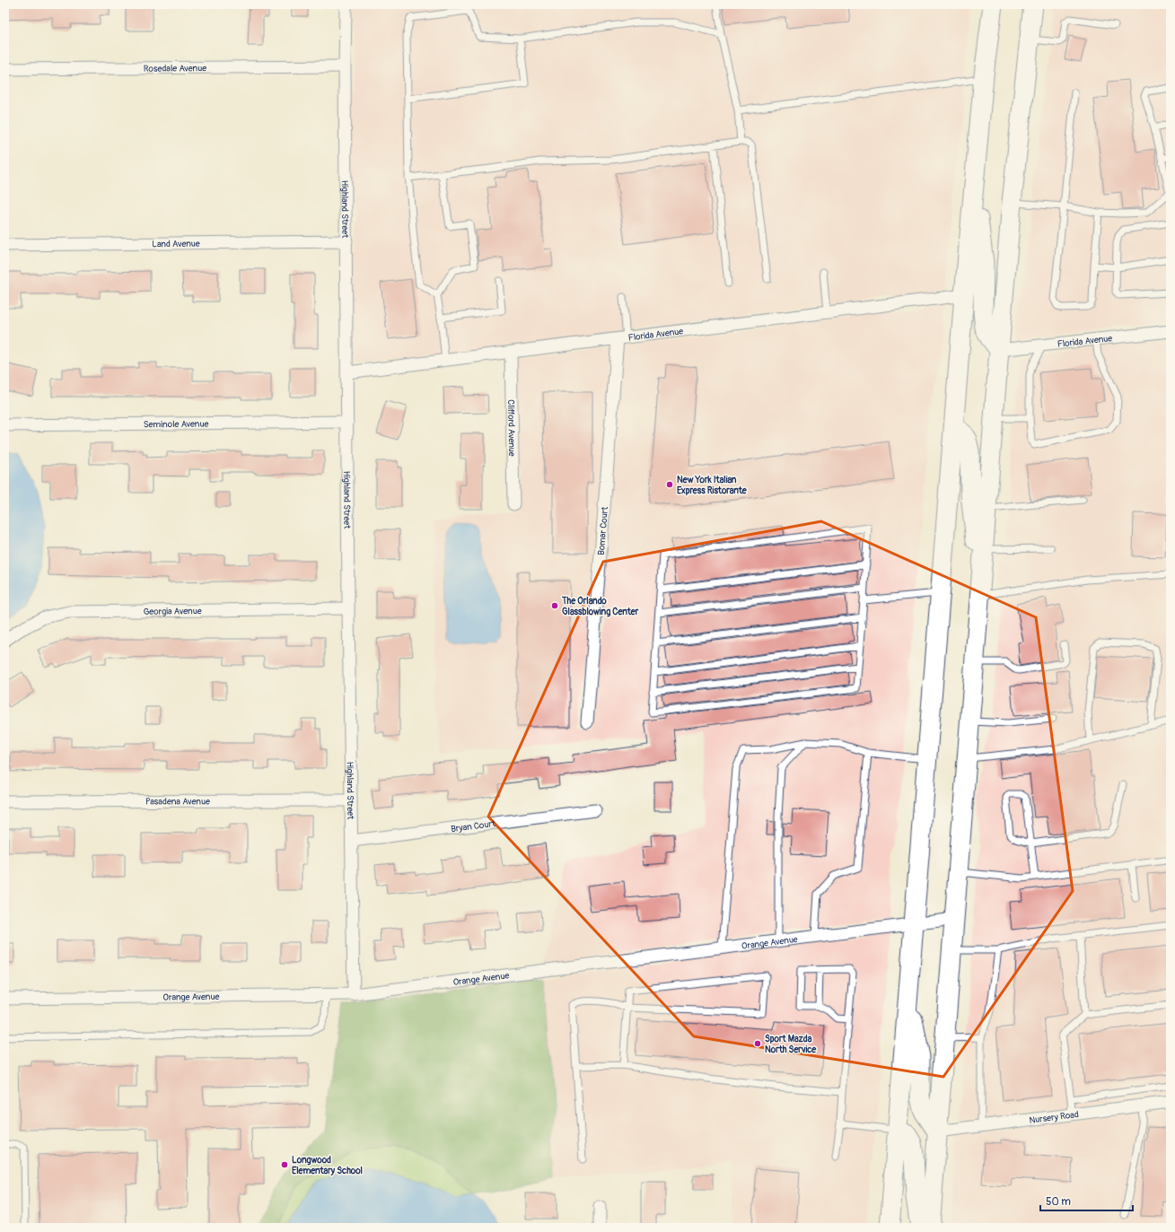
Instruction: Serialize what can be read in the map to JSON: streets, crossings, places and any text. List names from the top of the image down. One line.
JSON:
{"streets":{"street":["Rosedale Avenue","Highland Street","Land Avenue","Florida Avenue","Seminole Avenue","Clifford Avenue","Bomar Court","Georgia Avenue","Pasadena Avenue","Bryan Court","Orange Avenue","Nursery Road"]},"crossings":[["Rosedale Avenue","Highland Street"],["Highland Street","Land Avenue"],["Highland Street","Florida Avenue"],["Highland Street","Seminole Avenue"],["Highland Street","Georgia Avenue"],["Highland Street","Pasadena Avenue"],["Highland Street","Bryan Court"],["Highland Street","Orange Avenue"],["Florida Avenue","Clifford Avenue"],["Florida Avenue","Bomar Court"]],"places":["New York Italian Express Ristorante","The Orlando Glassblowing Center","Sport Mazda North Service","Longwood Elementary School"],"scale_bar":"50 m"}
